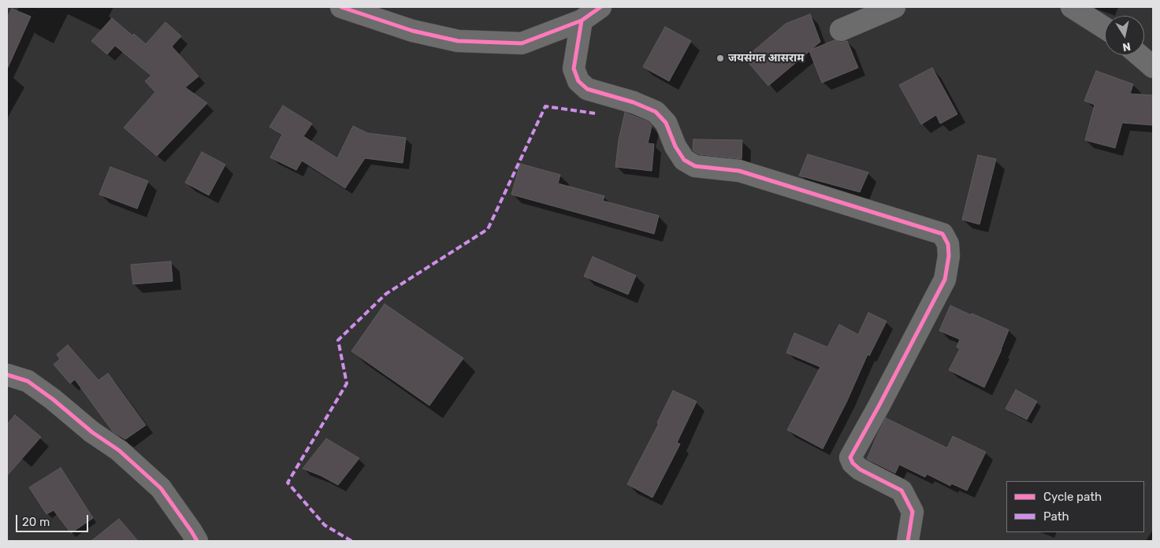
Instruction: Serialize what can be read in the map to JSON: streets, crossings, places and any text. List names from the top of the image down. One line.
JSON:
{"places":["जयसंगत आसराम"],"legend":["Cycle path","Path"],"scale_bar":"20 m","north":"bottom"}
